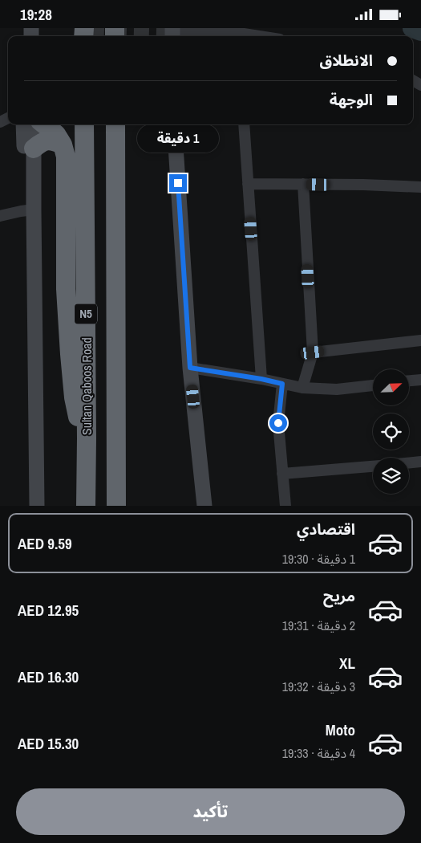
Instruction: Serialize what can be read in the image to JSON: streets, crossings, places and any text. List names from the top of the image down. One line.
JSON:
{"streets":{"highway":["N5","Sultan Qaboos Road"]},"north":"top right","page":{"status":"19:28","banner":["الانطلاق","الوجهة"],"bubble":"1 دقيقة","list":[{"name":"اقتصادي","note":"1 دقيقة · 19:30","value":"AED 9.59"},{"name":"مريح","note":"2 دقيقة · 19:31","value":"AED 12.95"},{"name":"XL","note":"3 دقيقة · 19:32","value":"AED 16.30"},{"name":"Moto","note":"4 دقيقة · 19:33","value":"AED 15.30"}],"buttons":"تأكيد"}}
